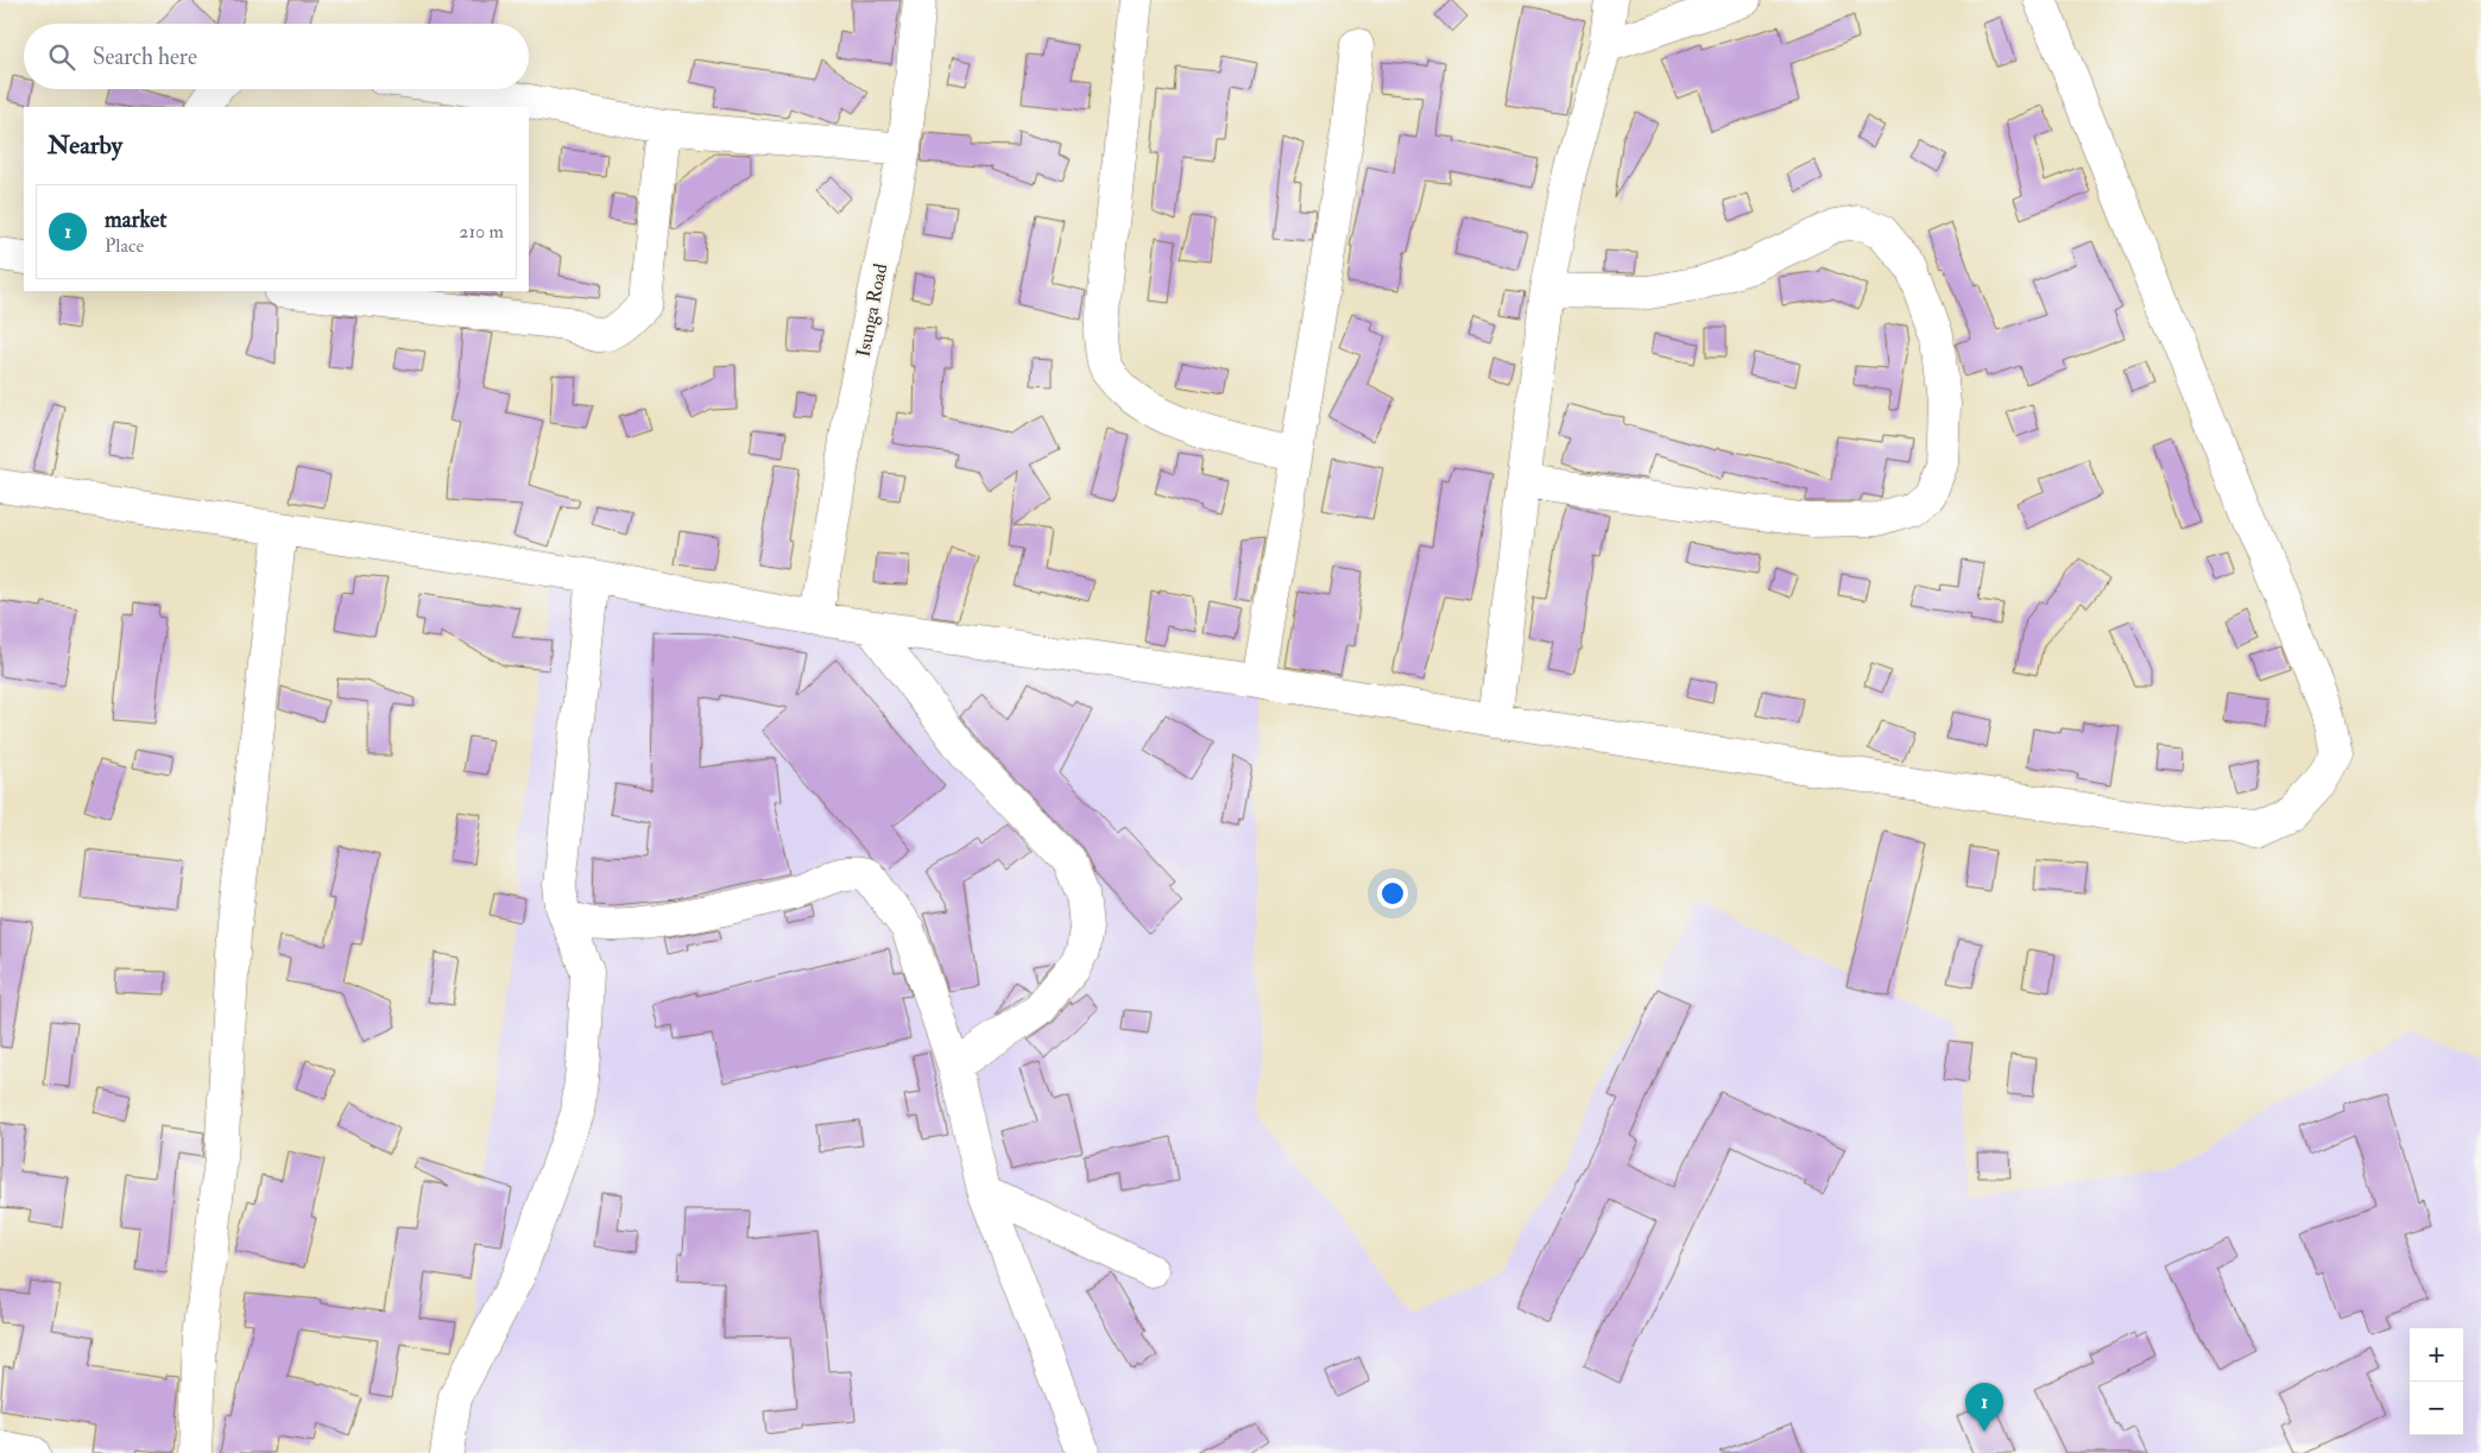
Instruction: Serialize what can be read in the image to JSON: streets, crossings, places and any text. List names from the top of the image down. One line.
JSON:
{"streets":{"street":["Isunga Road"]},"page":{"search":"Search here","heading":"Nearby","list":[{"mark":"1","name":"market","note":"Place","value":"210 m"}],"map_buttons":["+","−"],"pins":"1"}}
